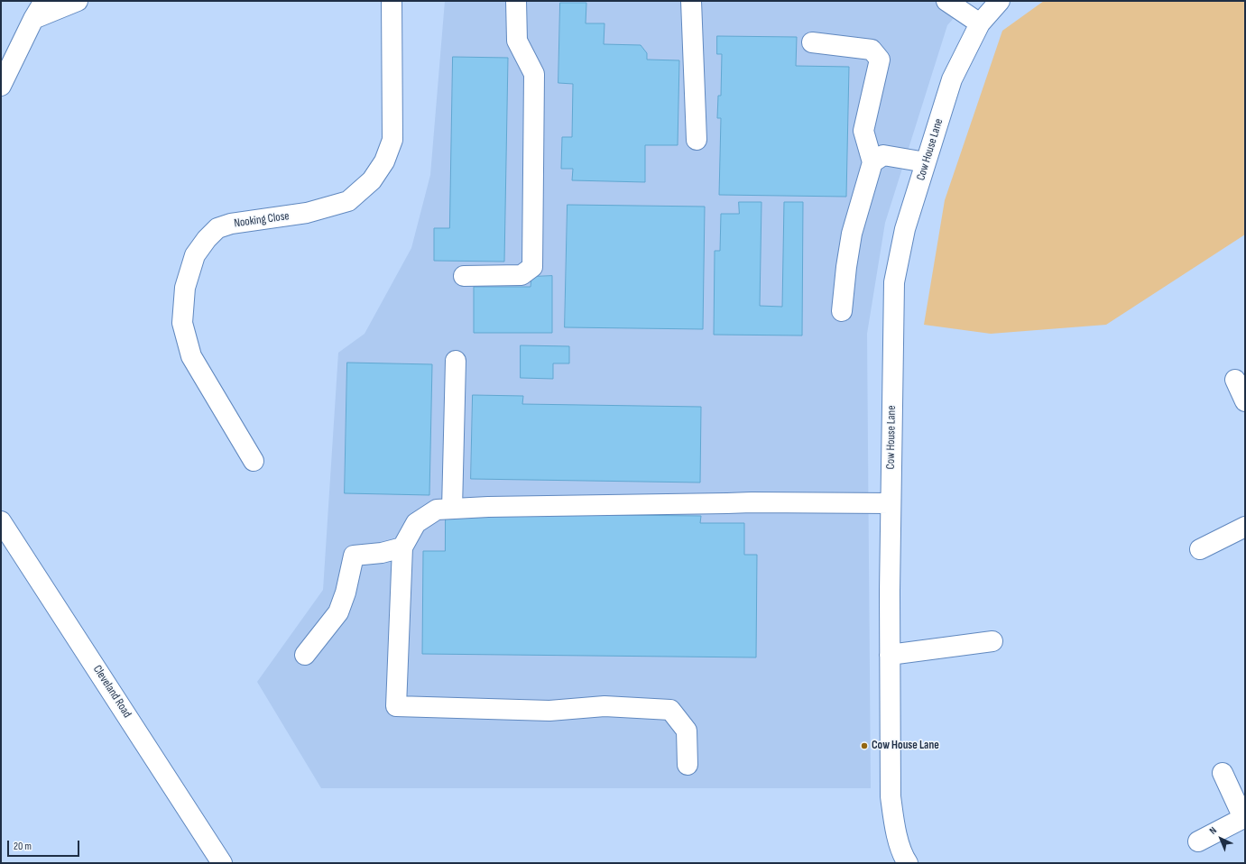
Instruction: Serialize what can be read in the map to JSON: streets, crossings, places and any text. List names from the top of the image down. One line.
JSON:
{"streets":{"street":["Cow House Lane","Nooking Close","Cleveland Road"]},"places":["Cow House Lane"],"scale_bar":"20 m","north":"top left"}
